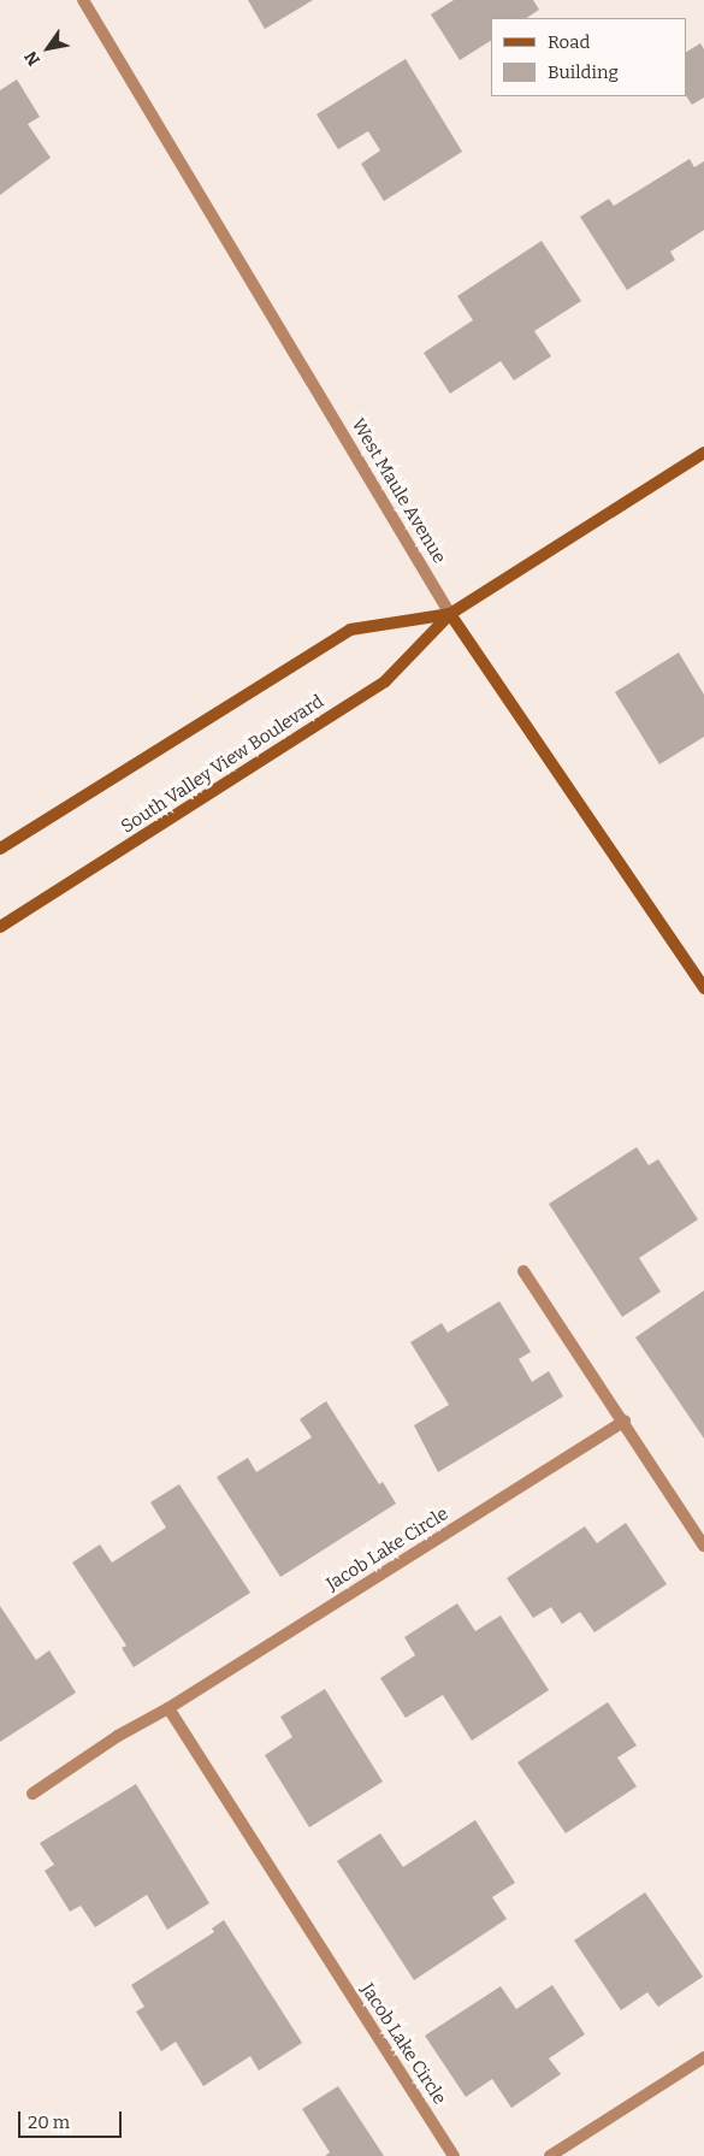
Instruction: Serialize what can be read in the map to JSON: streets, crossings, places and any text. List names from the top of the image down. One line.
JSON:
{"streets":{"main road":["West Maule Avenue","South Valley View Boulevard"],"street":["Jacob Lake Circle"]},"crossings":[["West Maule Avenue","South Valley View Boulevard"]],"legend":["Road","Building"],"scale_bar":"20 m","north":"bottom left"}
